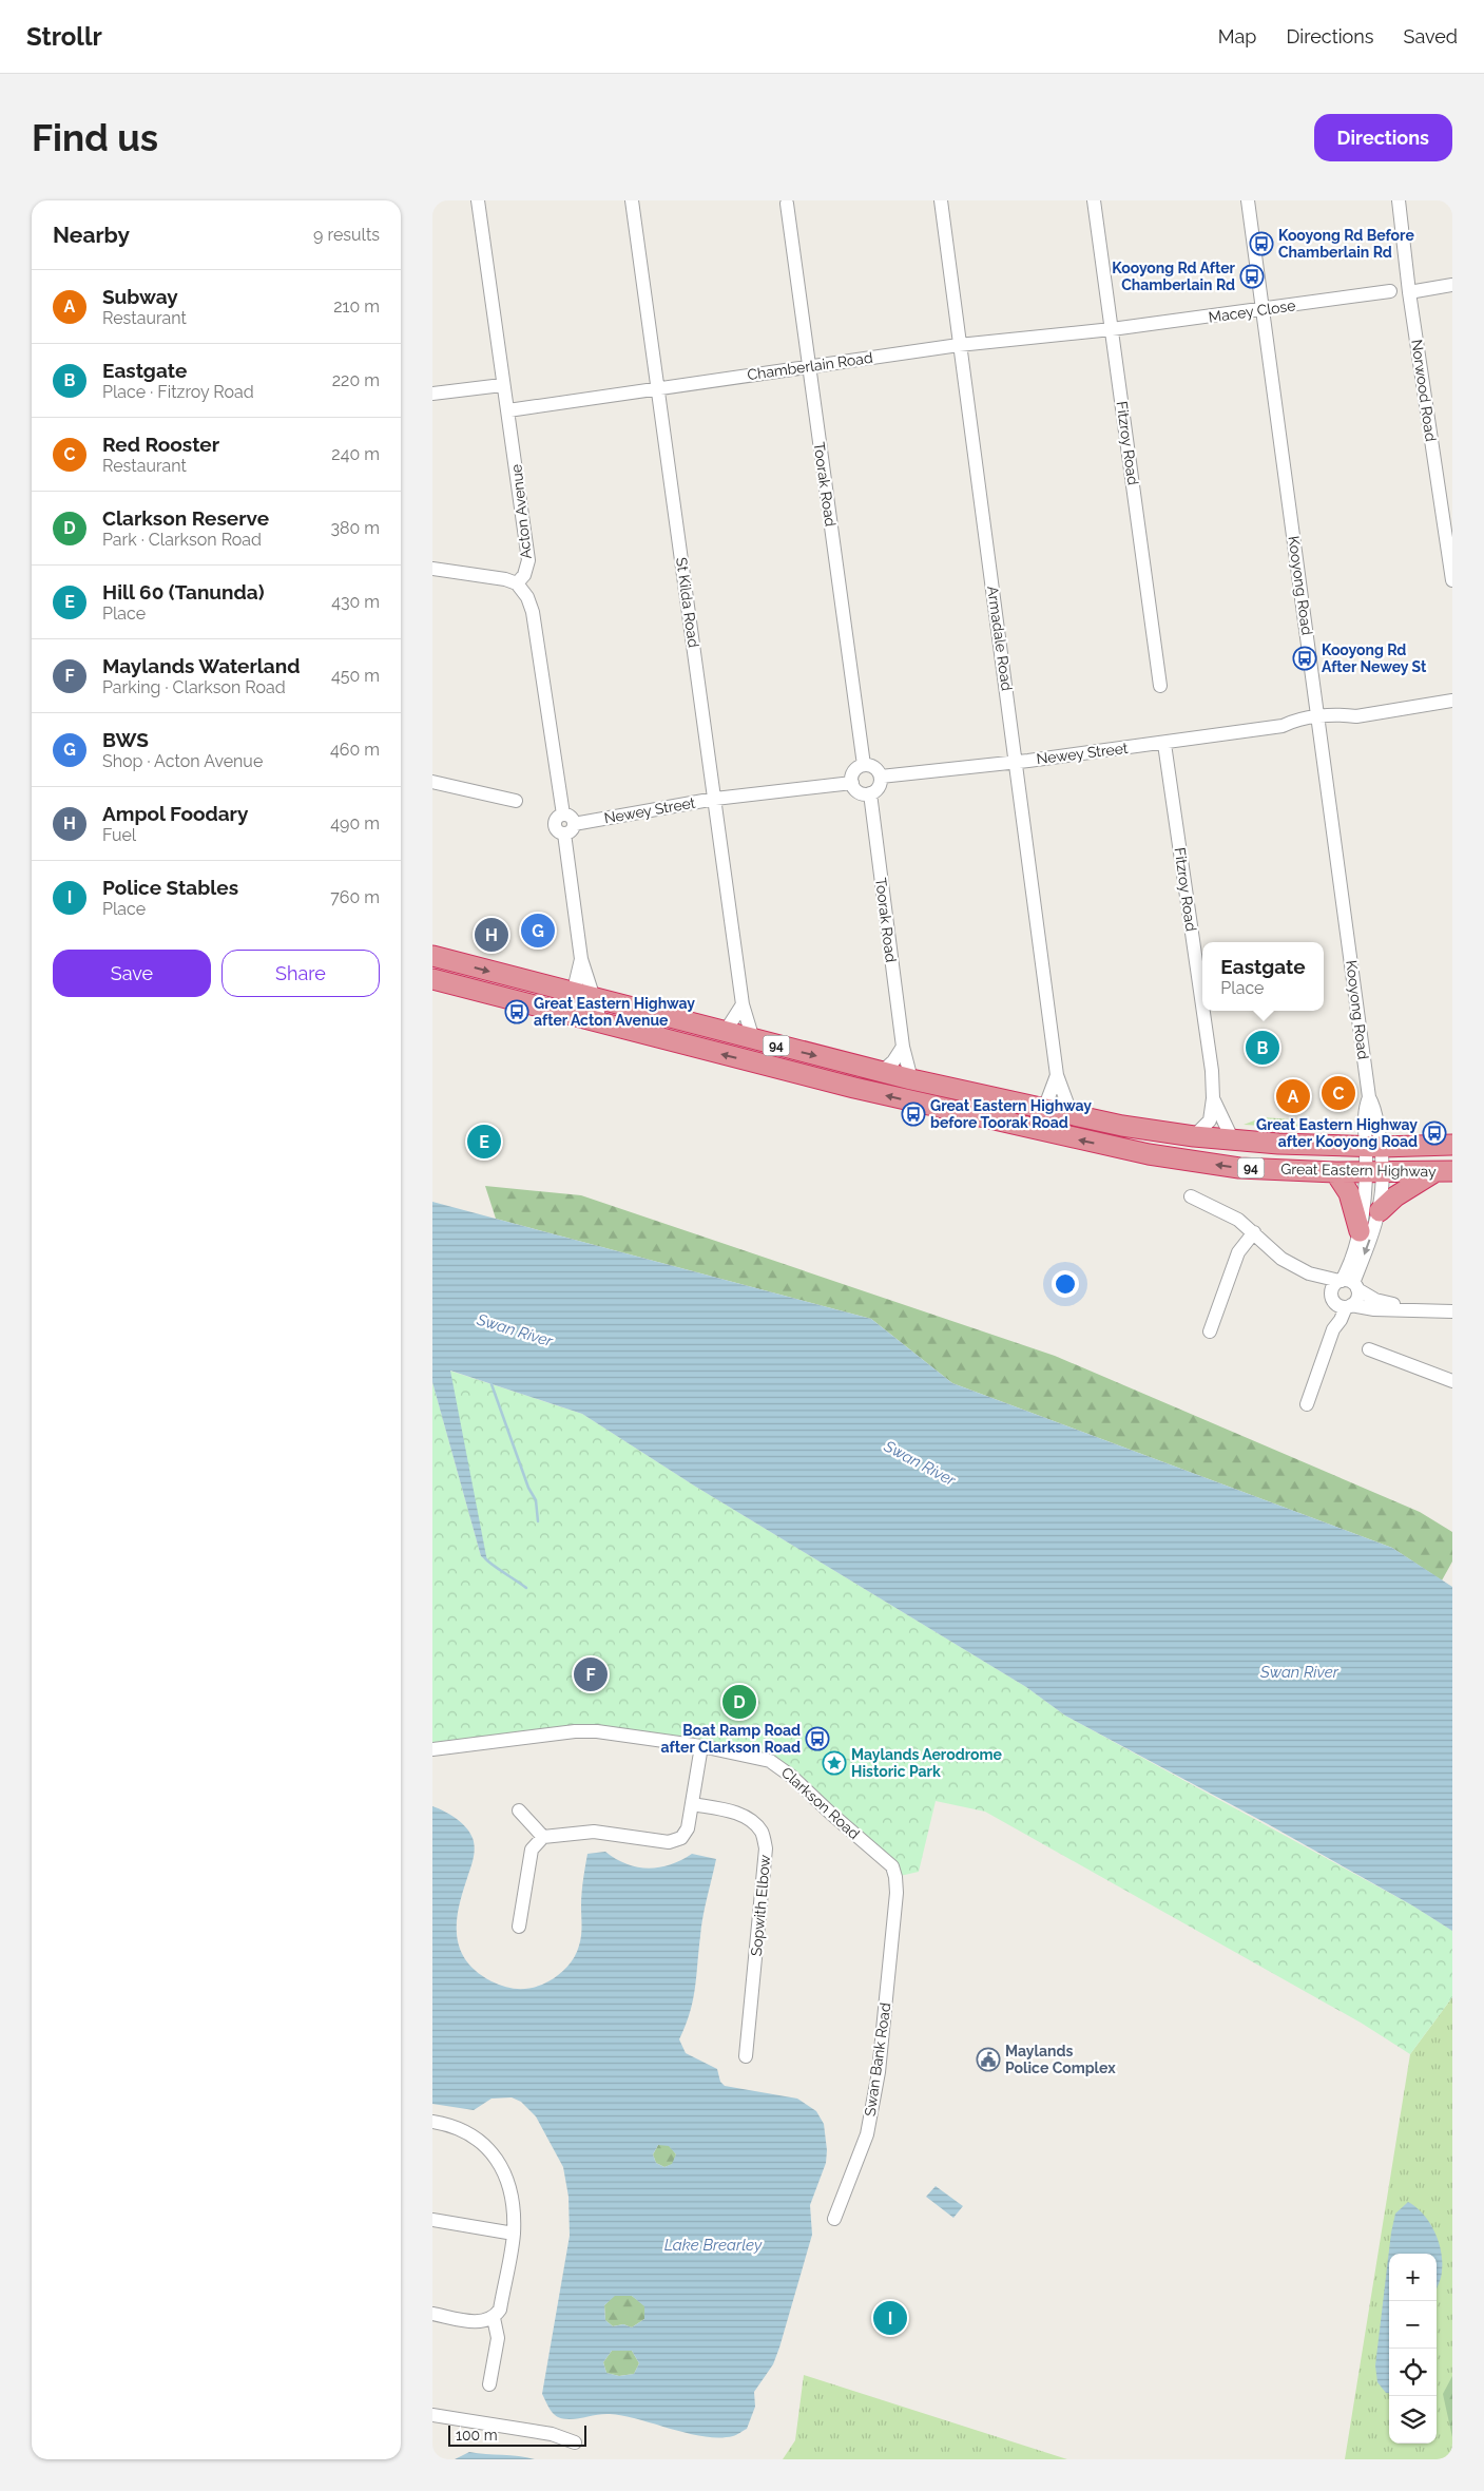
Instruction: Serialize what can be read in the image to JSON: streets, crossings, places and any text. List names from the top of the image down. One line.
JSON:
{"streets":{"highway":["94","Great Eastern Highway"],"street":["Macey Close","Chamberlain Road","Norwood Road","Fitzroy Road","Toorak Road","Acton Avenue","Kooyong Road","St Kilda Road","Armadale Road","Newey Street","Clarkson Road","Sopwith Elbow","Swan Bank Road"]},"crossings":[["Macey Close","Chamberlain Road"],["Macey Close","Fitzroy Road"],["Macey Close","Kooyong Road"],["Chamberlain Road","Fitzroy Road"],["Chamberlain Road","Toorak Road"],["Chamberlain Road","Acton Avenue"],["Chamberlain Road","St Kilda Road"],["Chamberlain Road","Armadale Road"],["Fitzroy Road","Newey Street"],["Fitzroy Road","Great Eastern Highway"],["Toorak Road","Newey Street"],["Toorak Road","Great Eastern Highway"],["Kooyong Road","Newey Street"],["Kooyong Road","Great Eastern Highway"],["St Kilda Road","Newey Street"],["St Kilda Road","Great Eastern Highway"],["Armadale Road","Newey Street"],["Armadale Road","Great Eastern Highway"],["Clarkson Road","Swan Bank Road"]],"water":["Swan River","Lake Brearley"],"places":{"bus stop":["Kooyong Rd Before Chamberlain Rd","Kooyong Rd After Chamberlain Rd","Kooyong Rd After Newey St","Great Eastern Highway after Acton Avenue","Great Eastern Highway before Toorak Road","Great Eastern Highway after Kooyong Road","Boat Ramp Road after Clarkson Road"],"place":["Maylands Aerodrome Historic Park"],"public building":["Maylands Police Complex"]},"scale_bar":"100 m","page":{"header":"Strollr","nav":["Map","Directions","Saved"],"buttons":["Directions",["Save","Share"]],"title":"Find us","heading":["Nearby","9 results"],"list":[{"mark":"A","name":"Subway","note":"Restaurant","value":"210 m"},{"mark":"B","name":"Eastgate","note":"Place · Fitzroy Road","value":"220 m"},{"mark":"C","name":"Red Rooster","note":"Restaurant","value":"240 m"},{"mark":"D","name":"Clarkson Reserve","note":"Park · Clarkson Road","value":"380 m"},{"mark":"E","name":"Hill 60 (Tanunda)","note":"Place","value":"430 m"},{"mark":"F","name":"Maylands Waterland","note":"Parking · Clarkson Road","value":"450 m"},{"mark":"G","name":"BWS","note":"Shop · Acton Avenue","value":"460 m"},{"mark":"H","name":"Ampol Foodary","note":"Fuel","value":"490 m"},{"mark":"I","name":"Police Stables","note":"Place","value":"760 m"}],"pins":["G","H","B","C","A","E","F","D","I"],"popup":["Eastgate","Place"],"map_buttons":["+","−"],"scale":"100 m"}}
